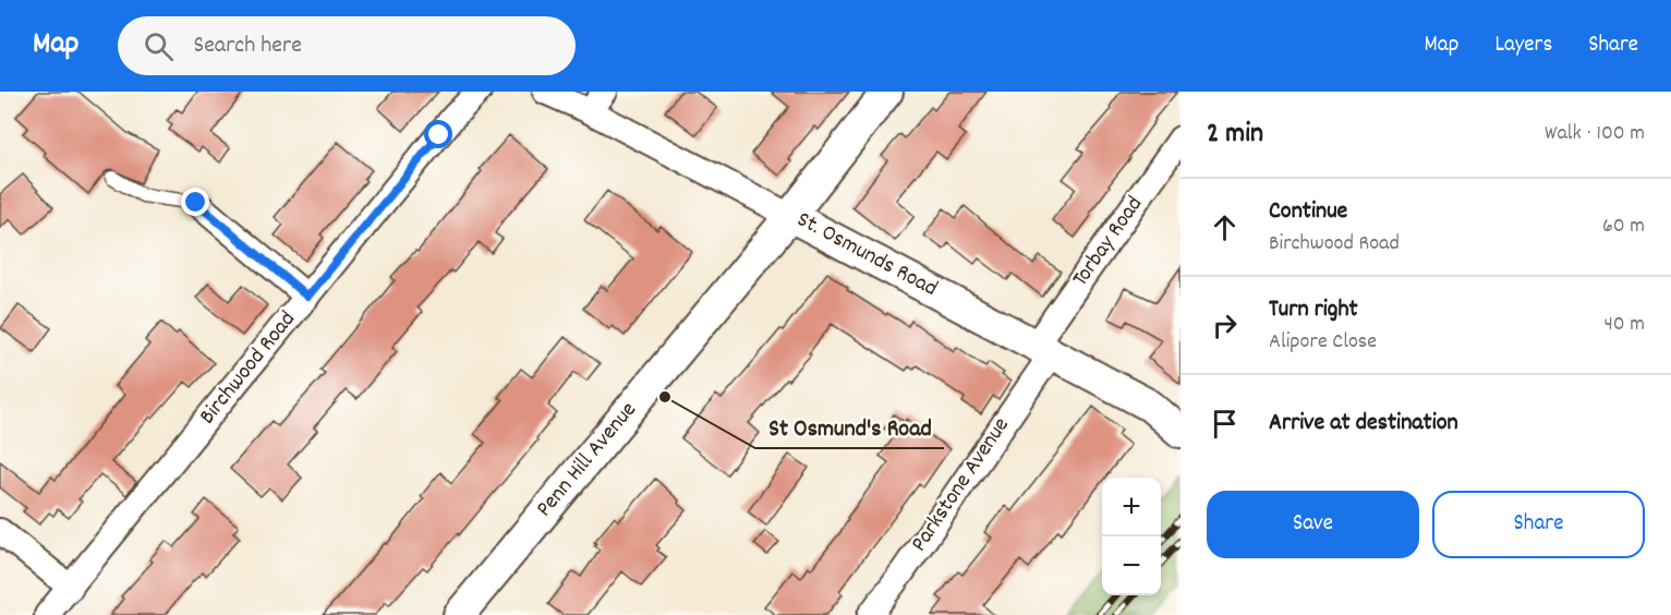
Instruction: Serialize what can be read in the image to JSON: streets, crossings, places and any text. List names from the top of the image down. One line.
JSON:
{"streets":{"street":["Torbay Road","St. Osmunds Road","Birchwood Road","Penn Hill Avenue","Parkstone Avenue"]},"crossings":[["Torbay Road","St. Osmunds Road"],["Torbay Road","Parkstone Avenue"],["St. Osmunds Road","Penn Hill Avenue"],["St. Osmunds Road","Parkstone Avenue"]],"places":["St Osmund's Road"],"page":{"header":"Map","search":"Search here","nav":["Map","Layers","Share"],"heading":["2 min","Walk · 100 m"],"list":[["Continue","Birchwood Road","60 m"],["Turn right","Alipore Close","40 m"],"Arrive at destination"],"buttons":["Save","Share"],"map_buttons":["+","−"]}}
